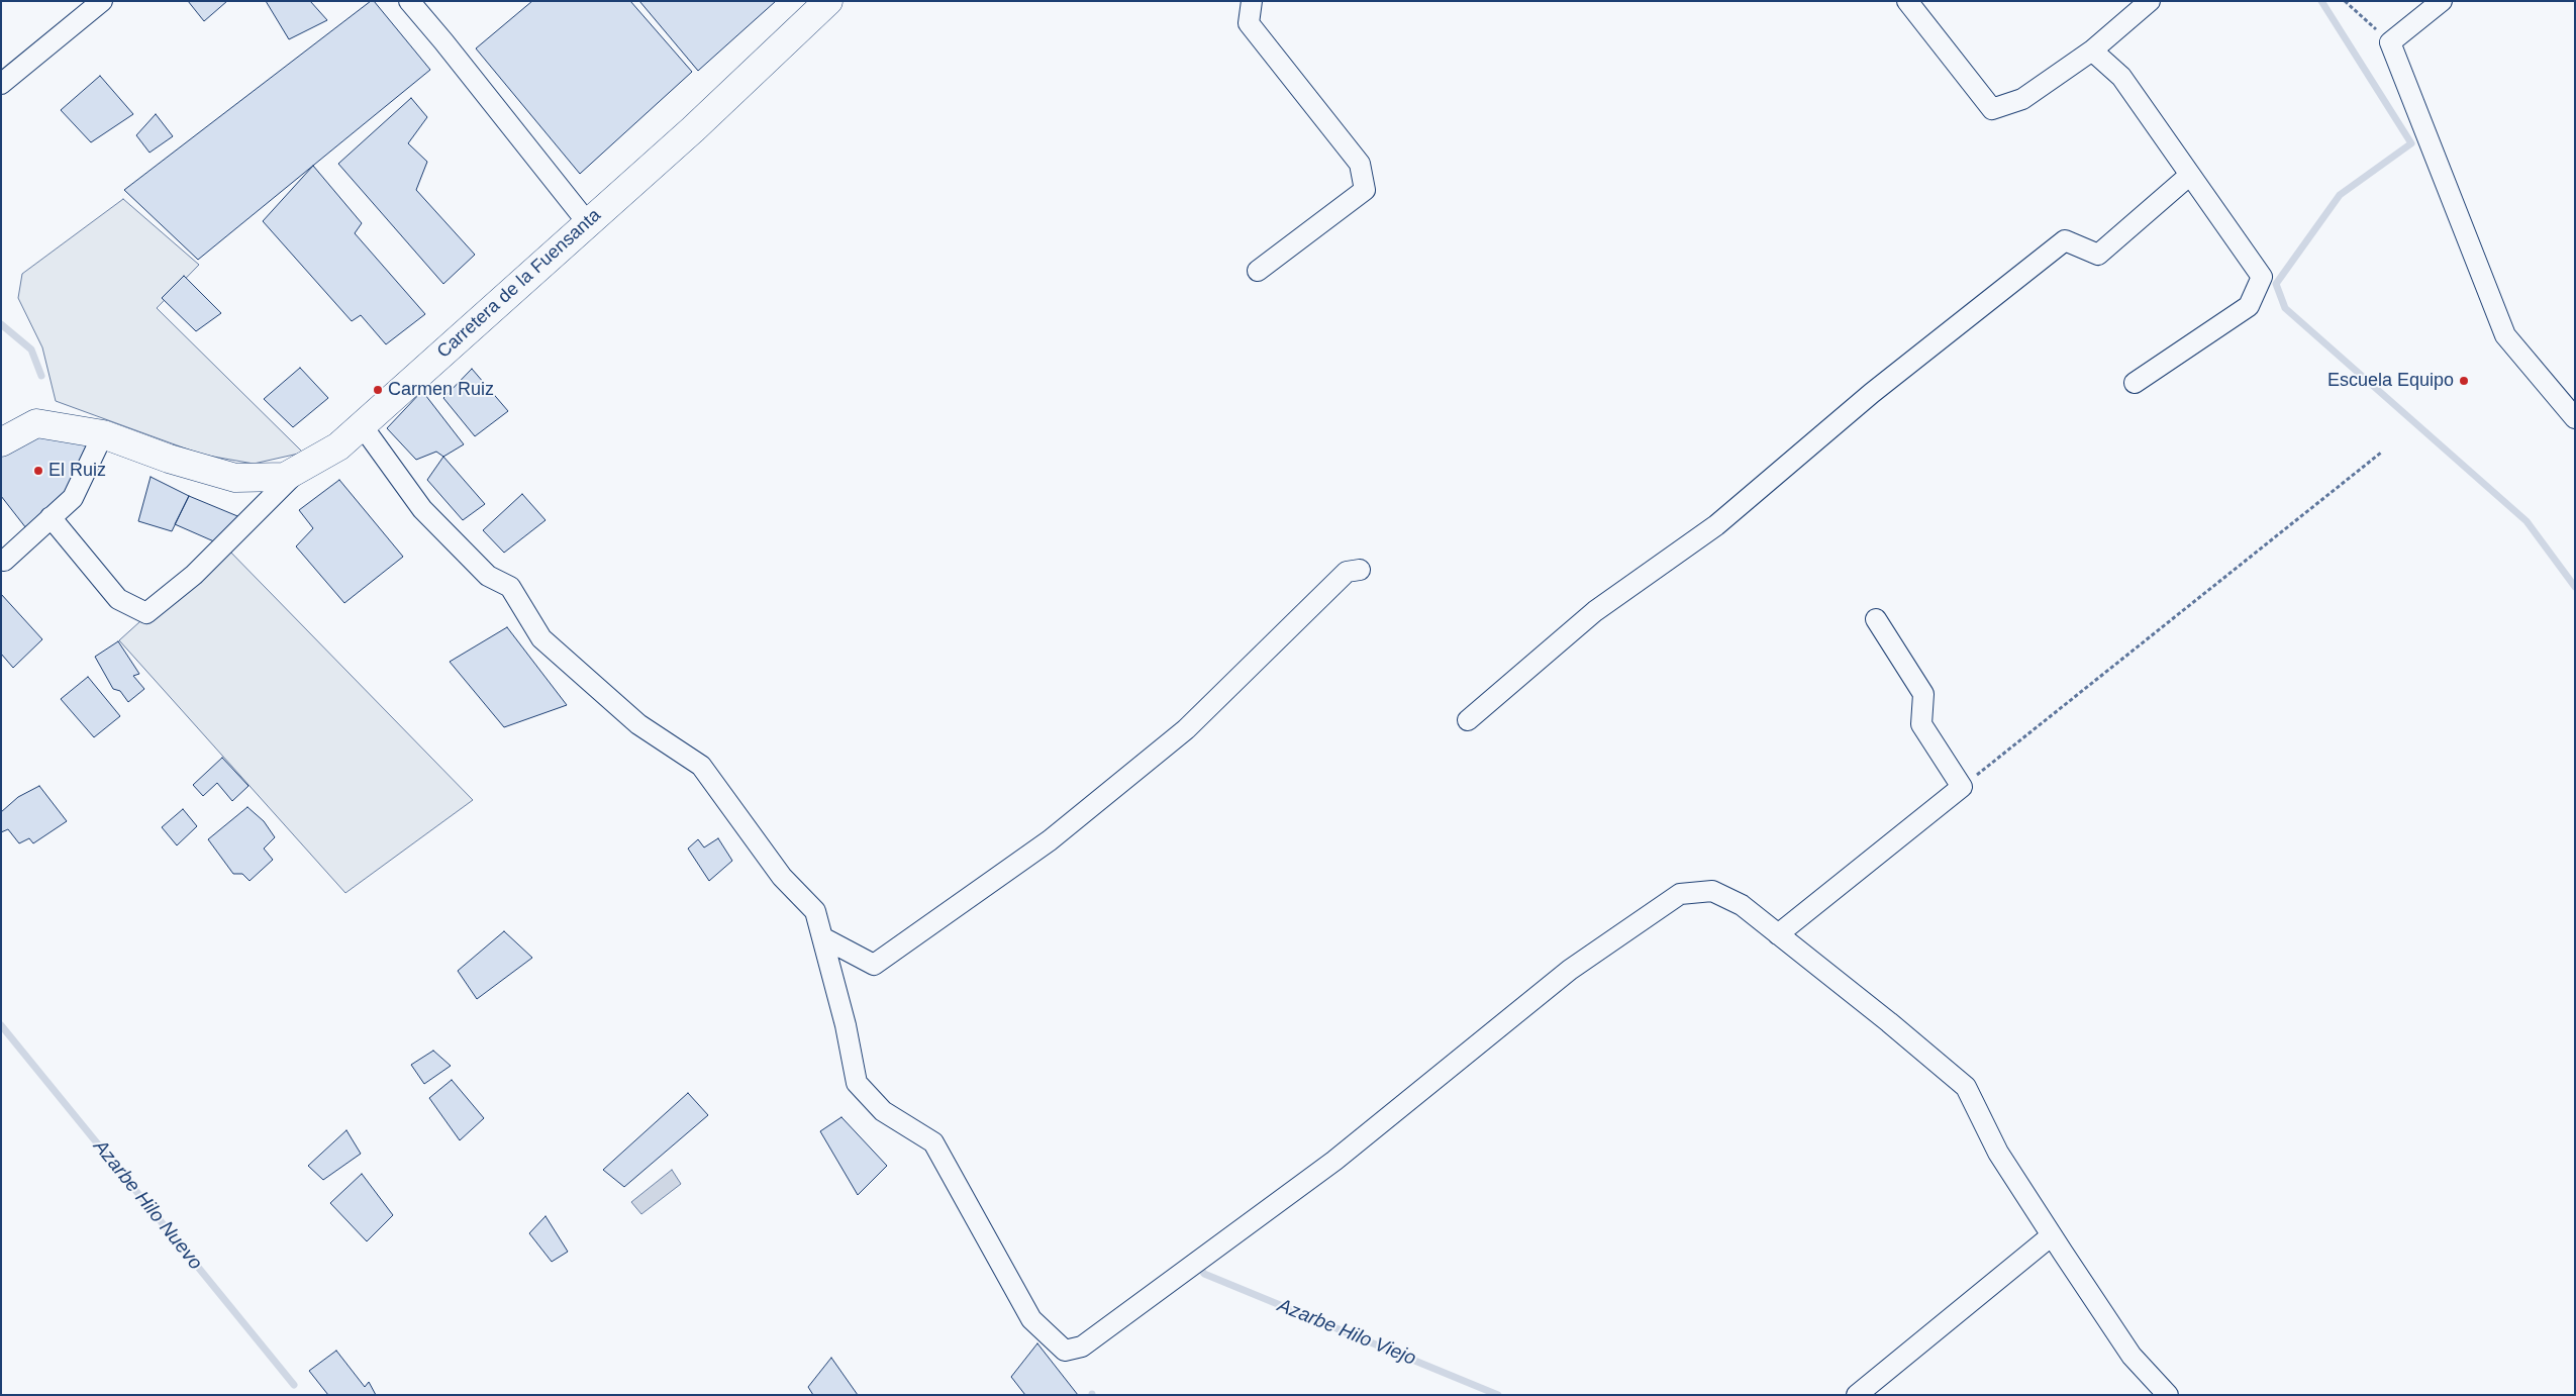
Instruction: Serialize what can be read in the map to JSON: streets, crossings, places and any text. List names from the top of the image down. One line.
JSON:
{"streets":{"main road":["Carretera de la Fuensanta"]},"water":["Azarbe Hilo Nuevo","Azarbe Hilo Viejo"],"places":["Escuela Equipo","Carmen Ruiz","El Ruiz"]}
